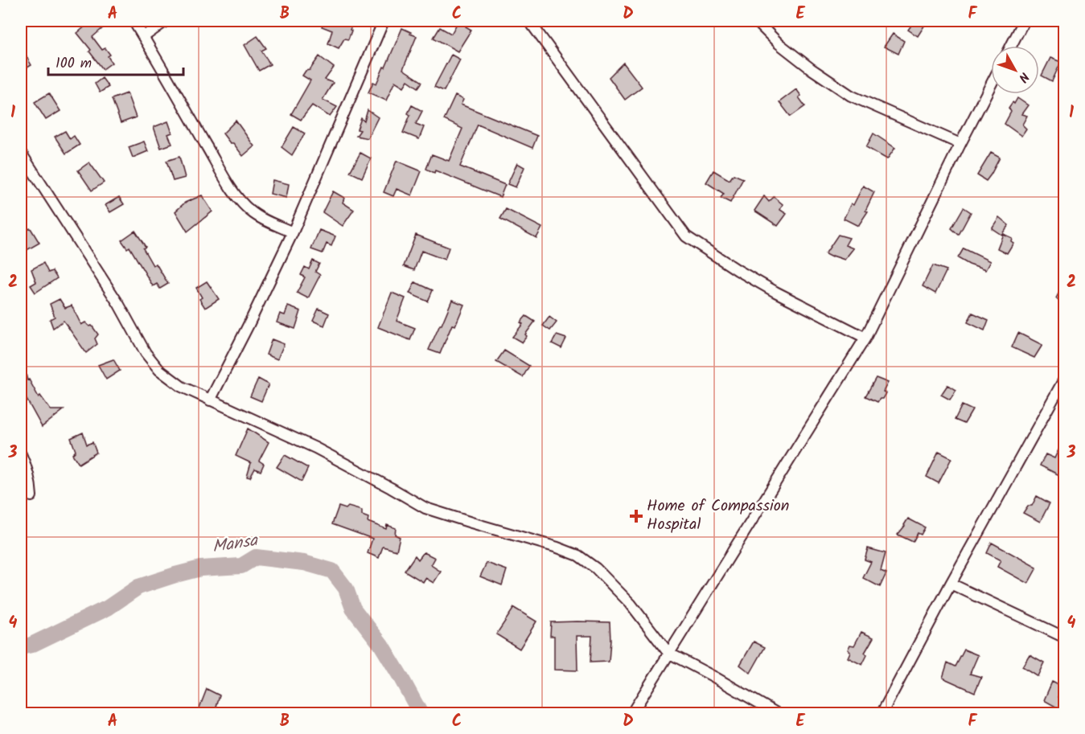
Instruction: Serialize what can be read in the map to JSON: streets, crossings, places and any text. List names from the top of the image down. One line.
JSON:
{"water":["Mansa"],"places":{"health":["Home of Compassion Hospital"]},"scale_bar":"100 m","north":"bottom right","grid":{"columns":["A","B","C","D","E","F"],"rows":["1","2","3","4"]}}
